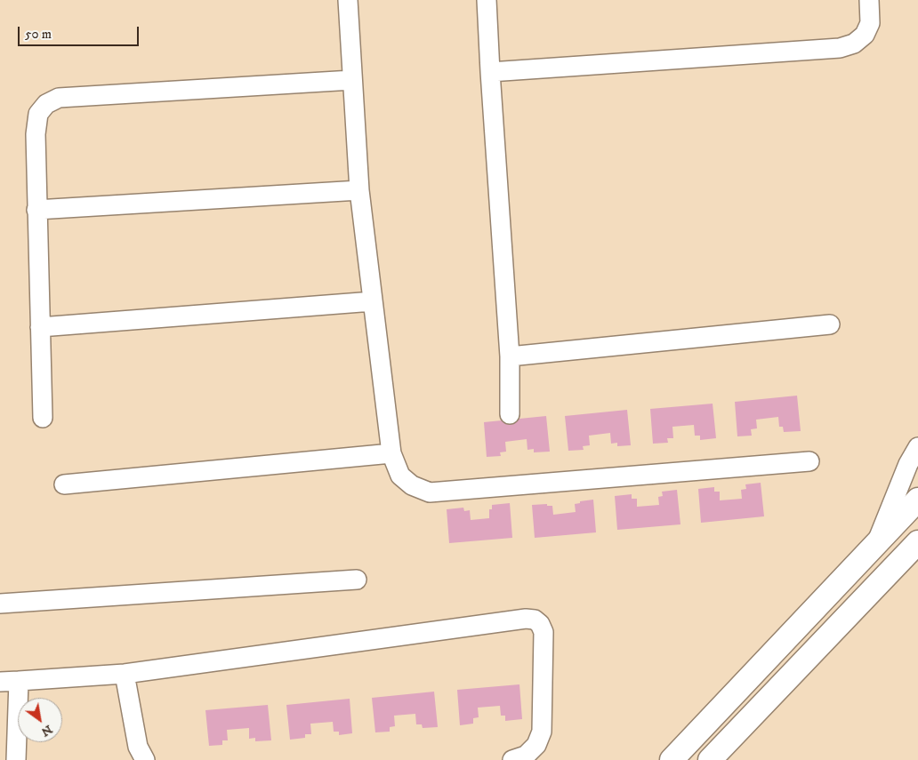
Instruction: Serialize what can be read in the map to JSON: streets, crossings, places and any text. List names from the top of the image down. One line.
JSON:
{"scale_bar":"50 m","north":"bottom right"}
